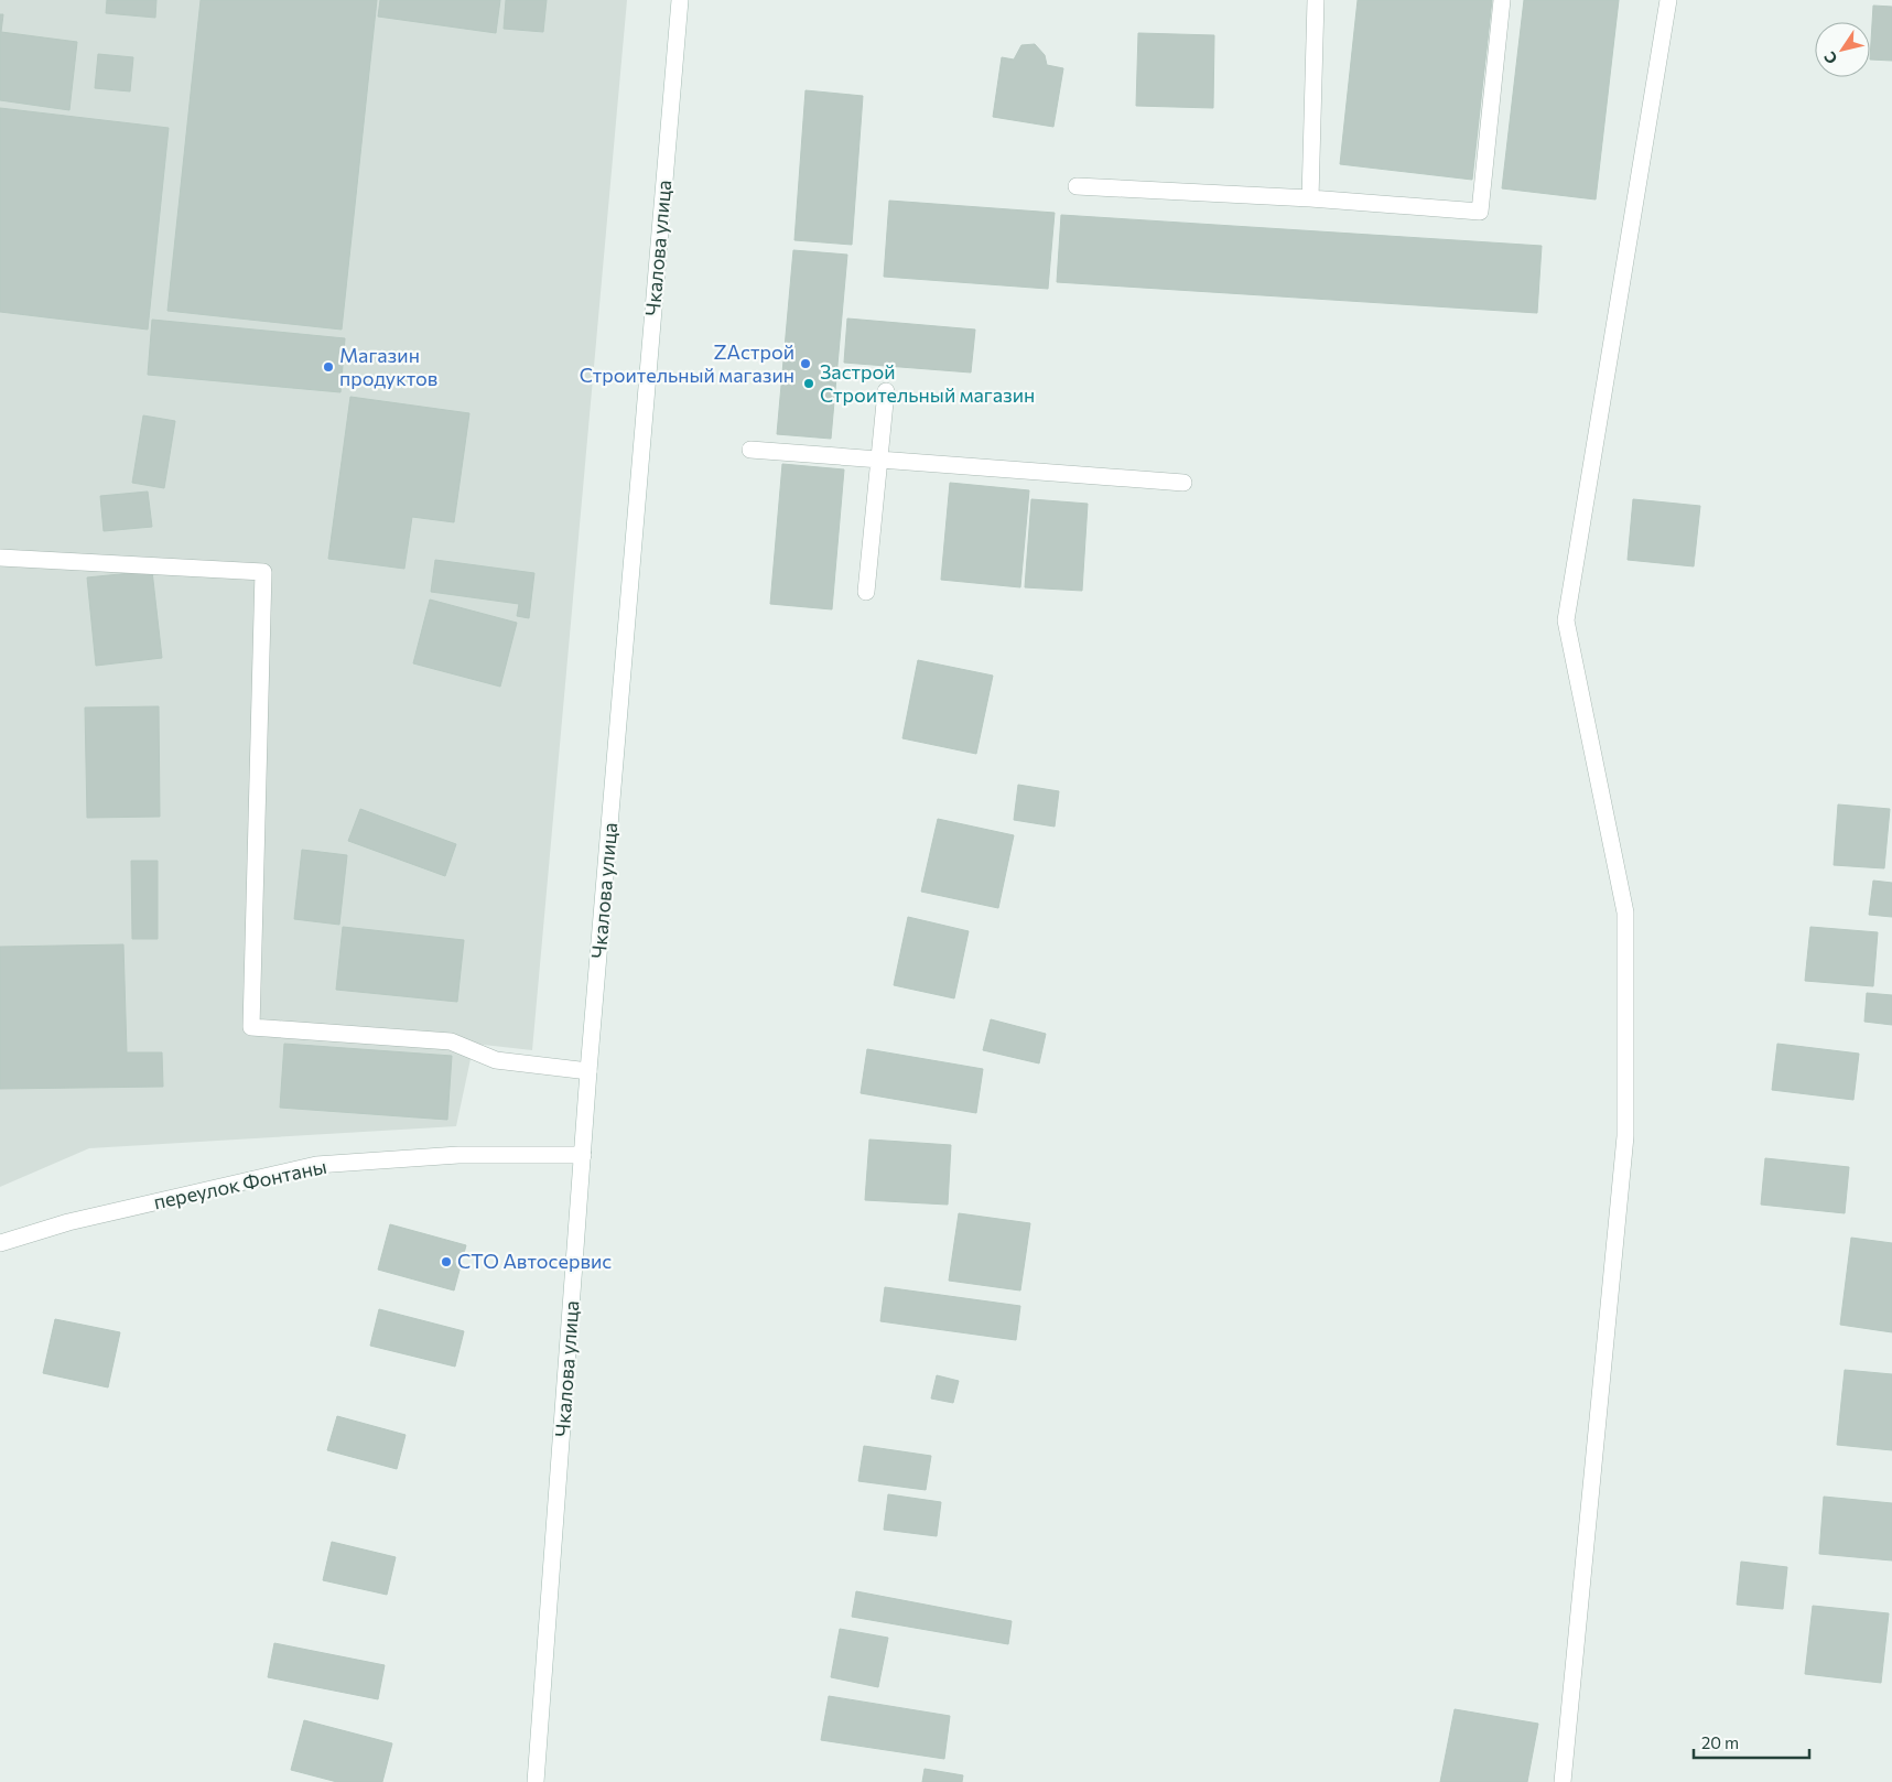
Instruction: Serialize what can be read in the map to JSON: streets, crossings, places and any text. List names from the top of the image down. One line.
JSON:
{"streets":{"main road":["Чкалова улица","переулок Фонтаны"]},"crossings":[["Чкалова улица","переулок Фонтаны"]],"places":["ZAстрой Строительный магазин","Магазин продуктов","Застрой Строительный магазин","СТО Автосервис"],"scale_bar":"20 m","north":"bottom left"}
